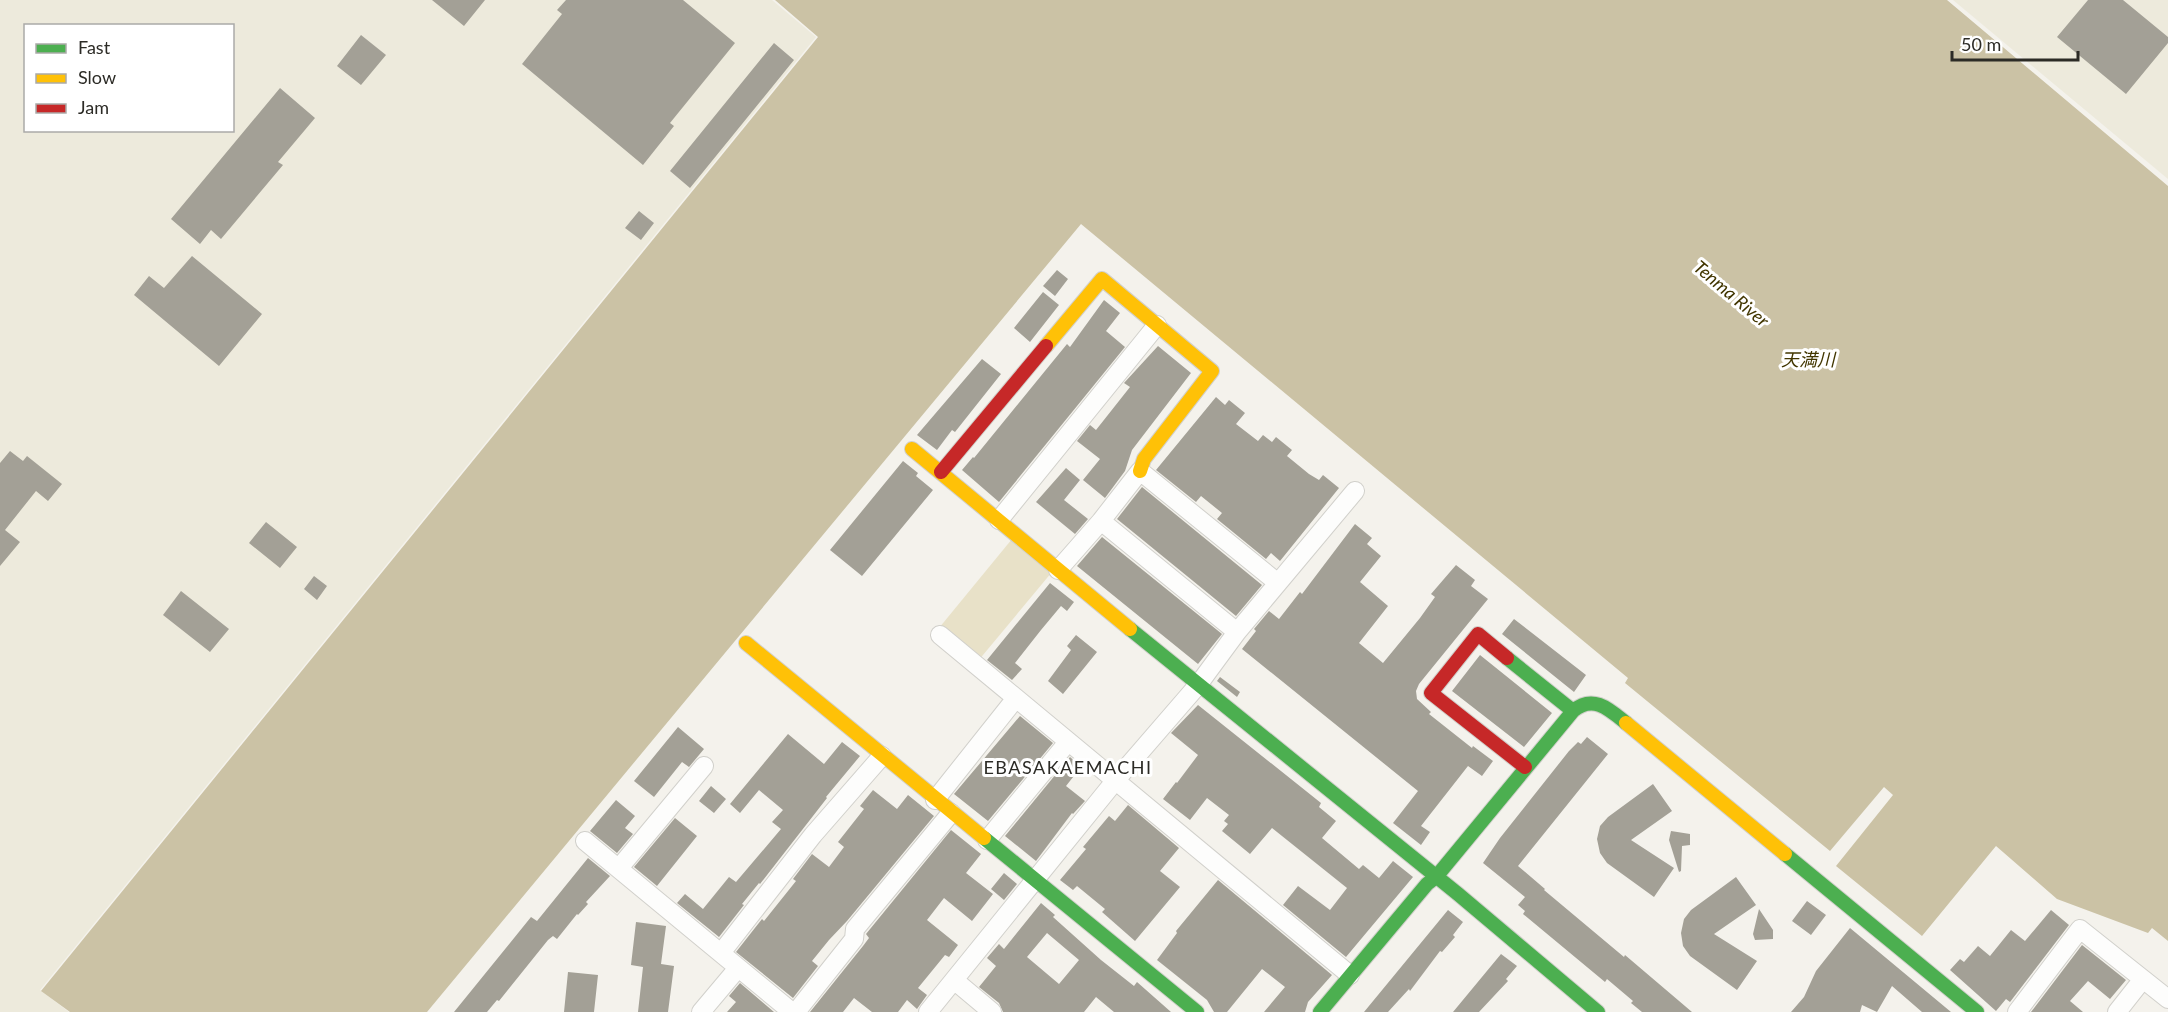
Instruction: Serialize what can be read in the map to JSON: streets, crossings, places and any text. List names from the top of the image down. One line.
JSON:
{"districts":["EBASAKAEMACHI"],"water":["Tenma River","天満川"],"legend":["Fast","Slow","Jam"],"scale_bar":"50 m"}
